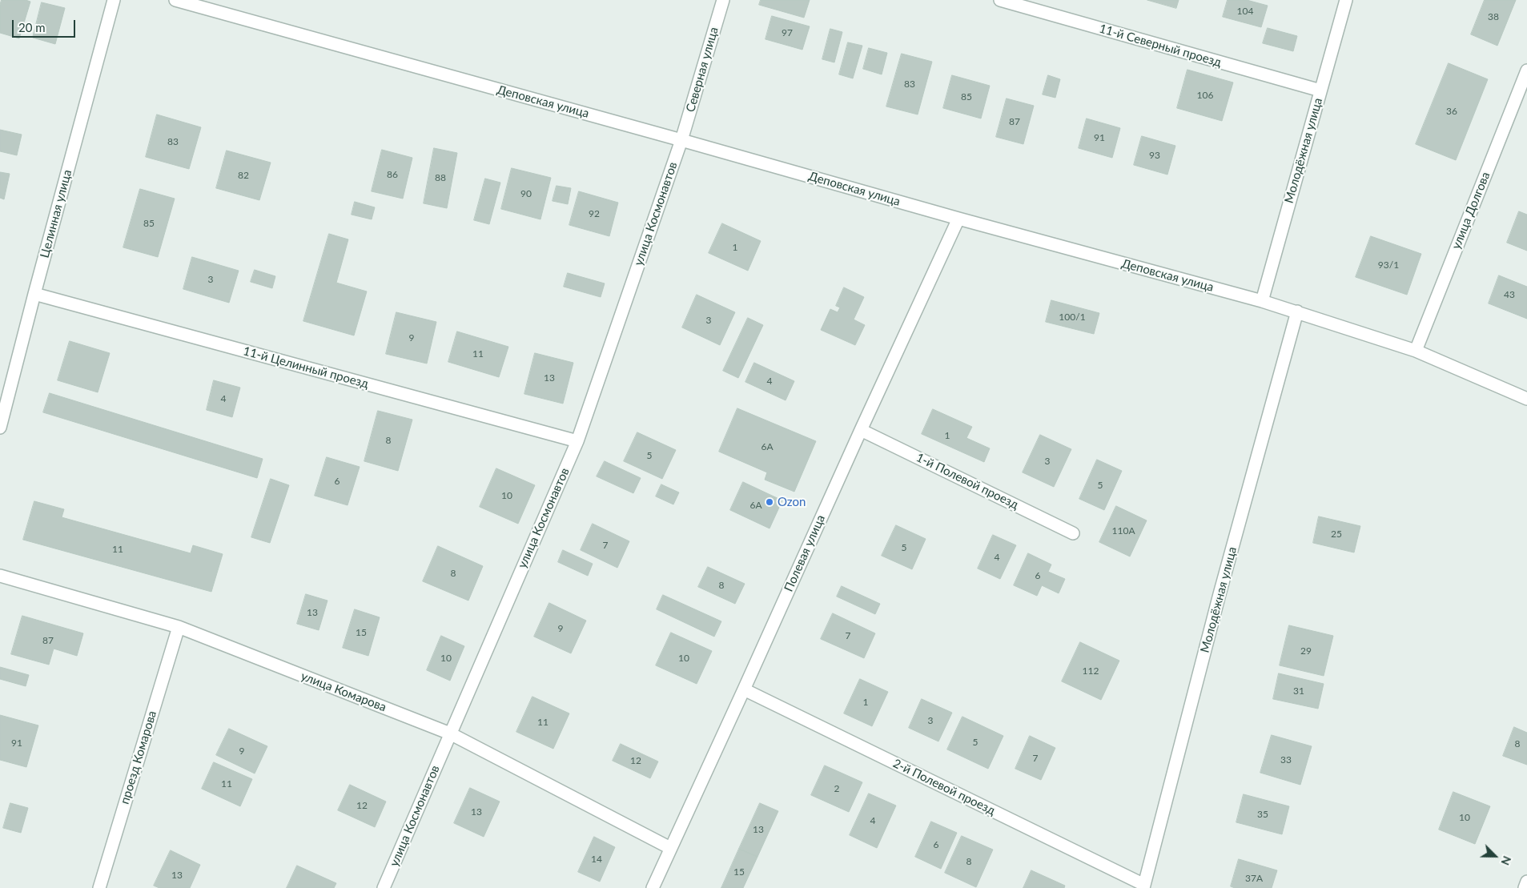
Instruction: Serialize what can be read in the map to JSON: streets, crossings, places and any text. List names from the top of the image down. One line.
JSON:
{"streets":{"street":["11-й Северный проезд","Северная улица","Деповская улица","Молодёжная улица","улица Долгова","Целинная улица","улица Космонавтов","11-й Целинный проезд","1-й Полевой проезд","Полевая улица","улица Комарова","проезд Комарова","2-й Полевой проезд"]},"crossings":[["11-й Северный проезд","Молодёжная улица"],["Северная улица","Деповская улица"],["Северная улица","улица Космонавтов"],["Деповская улица","Молодёжная улица"],["Деповская улица","улица Долгова"],["Деповская улица","улица Космонавтов"],["Деповская улица","Полевая улица"],["Молодёжная улица","2-й Полевой проезд"],["Целинная улица","11-й Целинный проезд"],["улица Космонавтов","11-й Целинный проезд"],["улица Космонавтов","улица Комарова"],["1-й Полевой проезд","Полевая улица"],["Полевая улица","улица Комарова"],["Полевая улица","2-й Полевой проезд"],["улица Комарова","проезд Комарова"]],"places":["Ozon"],"house_numbers":["104","38","97","83","106","85","36","87","91","83","93","86","82","88","90","92","85","1","93/1","3","43","100/1","3","9","11","13","4","4","1","8","6А","5","3","6","5","10","6А","110А","25","7","5","11","4","8","6","8","13","9","15","7","87","29","10","10","112","31","1","3","11","5","91","8","9","7","33","12","11","2","12","13","35","10","4","13","6","14","8","15","13","37А"],"scale_bar":"20 m","north":"bottom right"}
